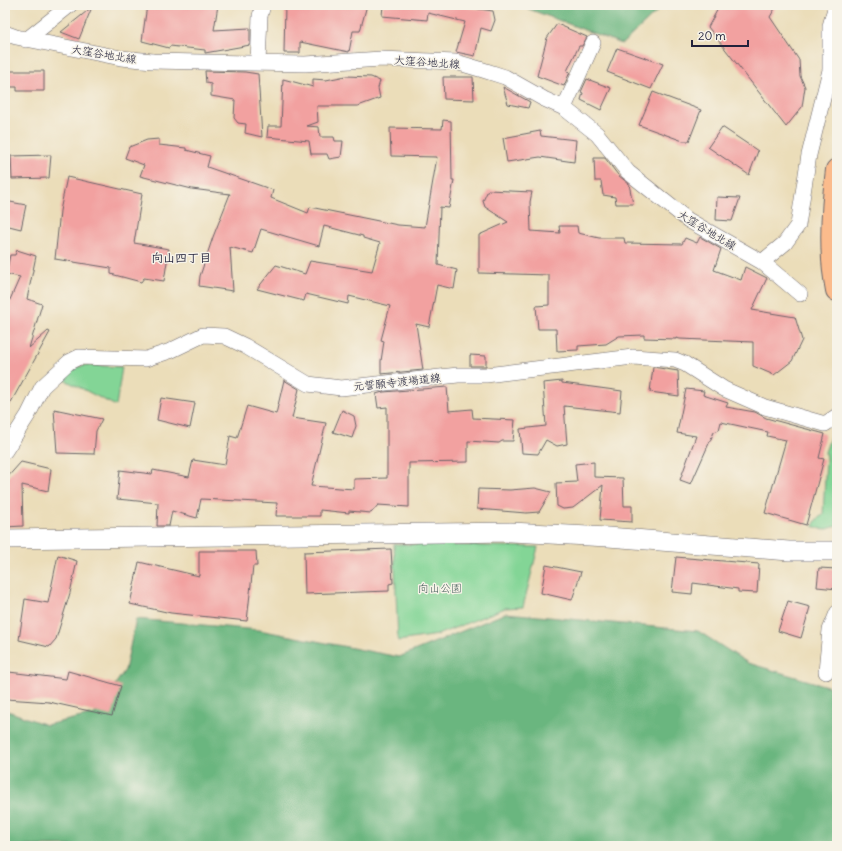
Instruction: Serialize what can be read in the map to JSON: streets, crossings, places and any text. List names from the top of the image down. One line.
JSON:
{"streets":{"street":["大窪谷地北線","元誓願寺渡場道線"]},"districts":["向山四丁目"],"parks":["向山公園"],"scale_bar":"20 m"}
